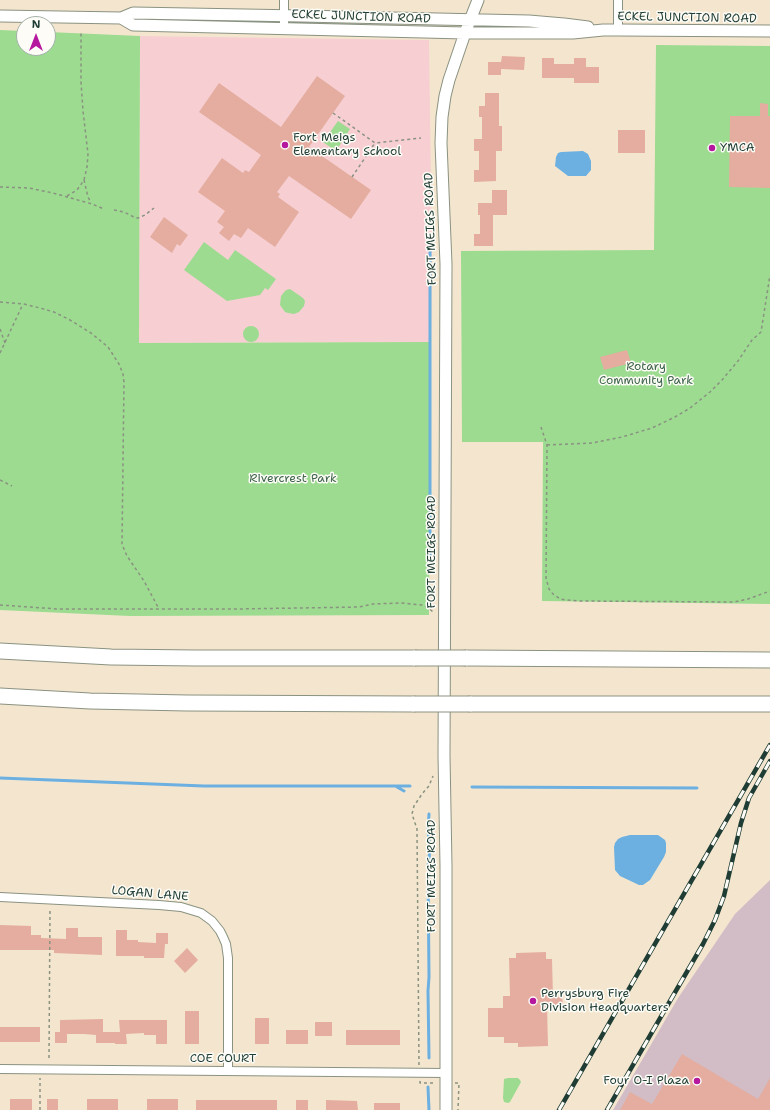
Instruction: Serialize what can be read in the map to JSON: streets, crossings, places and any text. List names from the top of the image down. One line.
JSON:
{"streets":{"street":["ECKEL JUNCTION ROAD","FORT MEIGS ROAD","LOGAN LANE","COE COURT"]},"crossings":[["ECKEL JUNCTION ROAD","FORT MEIGS ROAD"],["FORT MEIGS ROAD","COE COURT"],["LOGAN LANE","COE COURT"]],"parks":["Rotary Community Park","Rivercrest Park"],"places":["Fort Meigs Elementary School","YMCA","Perrysburg Fire Division Headquarters","Four O-I Plaza"],"north":"top"}
